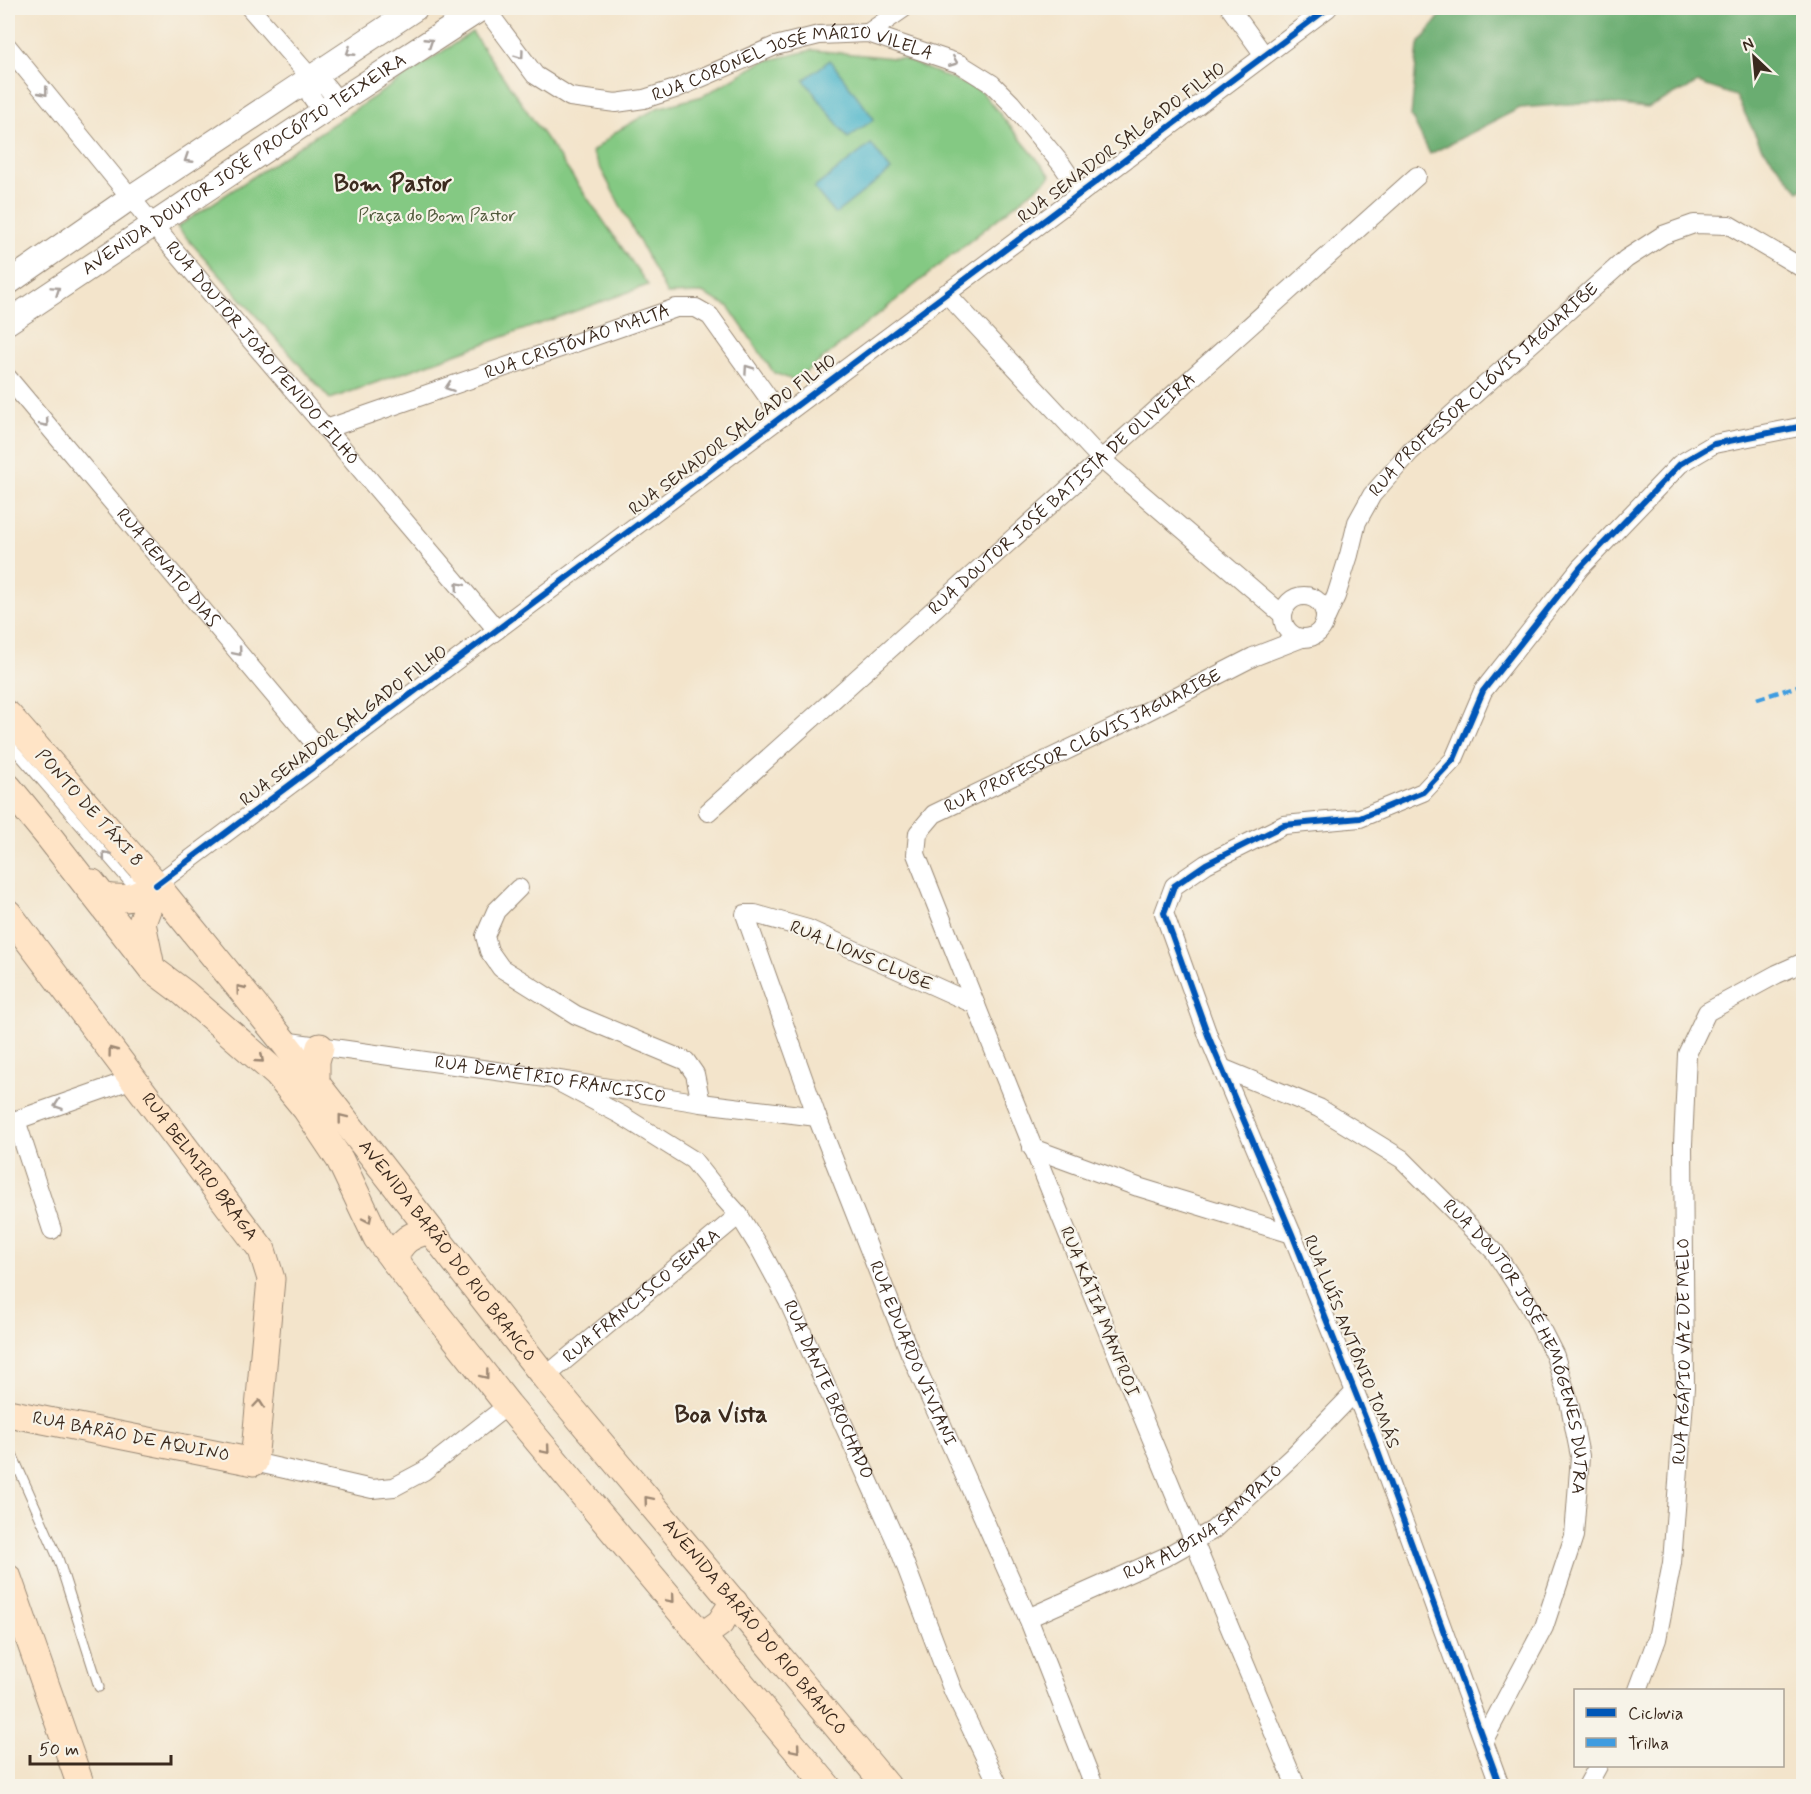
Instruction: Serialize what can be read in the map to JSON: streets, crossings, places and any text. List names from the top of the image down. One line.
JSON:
{"streets":{"main road":["RUA BELMIRO BRAGA","AVENIDA BARÃO DO RIO BRANCO","RUA BARÃO DE AQUINO"],"street":["RUA CORONEL JOSÉ MÁRIO VILELA","RUA SENADOR SALGADO FILHO","AVENIDA DOUTOR JOSÉ PROCÓPIO TEIXEIRA","RUA CRISTÓVÃO MALTA","RUA DOUTOR JOÃO PENIDO FILHO","RUA PROFESSOR CLÓVIS JAGUARIBE","RUA DOUTOR JOSÉ BATISTA DE OLIVEIRA","RUA RENATO DIAS","RUA LIONS CLUBE","RUA DEMÉTRIO FRANCISCO","RUA FRANCISCO SENRA","RUA KÁTIA MANFROI","RUA LUÍS ANTÔNIO TOMÁS","RUA DOUTOR JOSÉ HEMÓGENES DUTRA","RUA AGÁPIO VAZ DE MELO","RUA EDUARDO VIVIANI","RUA DANTE BROCHADO","RUA ALBINA SAMPAIO"],"lane":["PONTO DE TÁXI 8"]},"crossings":[["RUA CORONEL JOSÉ MÁRIO VILELA","RUA SENADOR SALGADO FILHO"],["RUA CORONEL JOSÉ MÁRIO VILELA","AVENIDA DOUTOR JOSÉ PROCÓPIO TEIXEIRA"],["RUA SENADOR SALGADO FILHO","RUA CRISTÓVÃO MALTA"],["RUA SENADOR SALGADO FILHO","RUA DOUTOR JOÃO PENIDO FILHO"],["RUA SENADOR SALGADO FILHO","RUA RENATO DIAS"],["RUA SENADOR SALGADO FILHO","PONTO DE TÁXI 8"],["RUA SENADOR SALGADO FILHO","AVENIDA BARÃO DO RIO BRANCO"],["AVENIDA DOUTOR JOSÉ PROCÓPIO TEIXEIRA","RUA DOUTOR JOÃO PENIDO FILHO"],["RUA CRISTÓVÃO MALTA","RUA DOUTOR JOÃO PENIDO FILHO"],["RUA PROFESSOR CLÓVIS JAGUARIBE","RUA KÁTIA MANFROI"],["PONTO DE TÁXI 8","AVENIDA BARÃO DO RIO BRANCO"],["RUA LIONS CLUBE","RUA KÁTIA MANFROI"],["RUA LIONS CLUBE","RUA EDUARDO VIVIANI"],["RUA DEMÉTRIO FRANCISCO","AVENIDA BARÃO DO RIO BRANCO"],["RUA DEMÉTRIO FRANCISCO","RUA EDUARDO VIVIANI"],["RUA DEMÉTRIO FRANCISCO","RUA DANTE BROCHADO"],["RUA BELMIRO BRAGA","RUA BARÃO DE AQUINO"],["AVENIDA BARÃO DO RIO BRANCO","RUA FRANCISCO SENRA"],["RUA FRANCISCO SENRA","RUA DANTE BROCHADO"],["RUA KÁTIA MANFROI","RUA ALBINA SAMPAIO"],["RUA LUÍS ANTÔNIO TOMÁS","RUA DOUTOR JOSÉ HEMÓGENES DUTRA"],["RUA LUÍS ANTÔNIO TOMÁS","RUA ALBINA SAMPAIO"],["RUA EDUARDO VIVIANI","RUA ALBINA SAMPAIO"]],"one_way":["RUA CORONEL JOSÉ MÁRIO VILELA","RUA CRISTÓVÃO MALTA","RUA RENATO DIAS","PONTO DE TÁXI 8","RUA BELMIRO BRAGA"],"districts":["Bom Pastor","Boa Vista"],"parks":["Praça do Bom Pastor"],"legend":["Ciclovia","Trilha"],"scale_bar":"50 m","north":"top left"}
